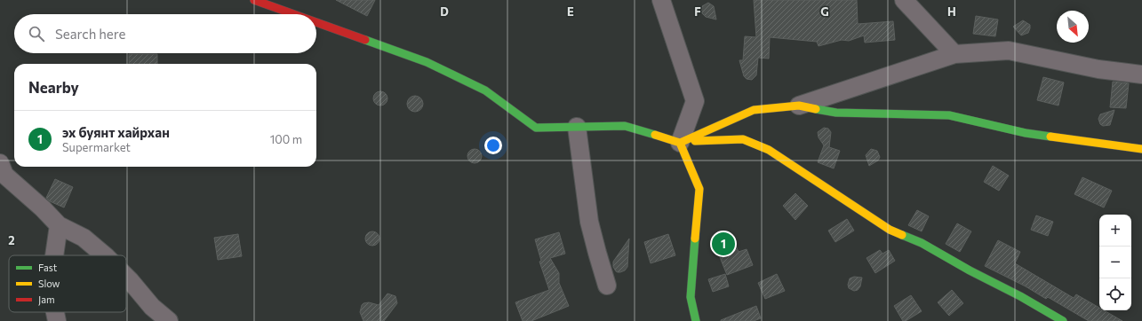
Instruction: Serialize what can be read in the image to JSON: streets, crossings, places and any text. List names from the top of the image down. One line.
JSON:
{"legend":["Fast","Slow","Jam"],"north":"bottom right","page":{"search":"Search here","heading":"Nearby","list":[{"mark":"1","name":"эх буянт хайрхан","note":"Supermarket","value":"100 m"}],"map_buttons":["+","−"],"pins":"1"},"grid":{"columns":["D","E","F","G","H"],"rows":["2"]}}
